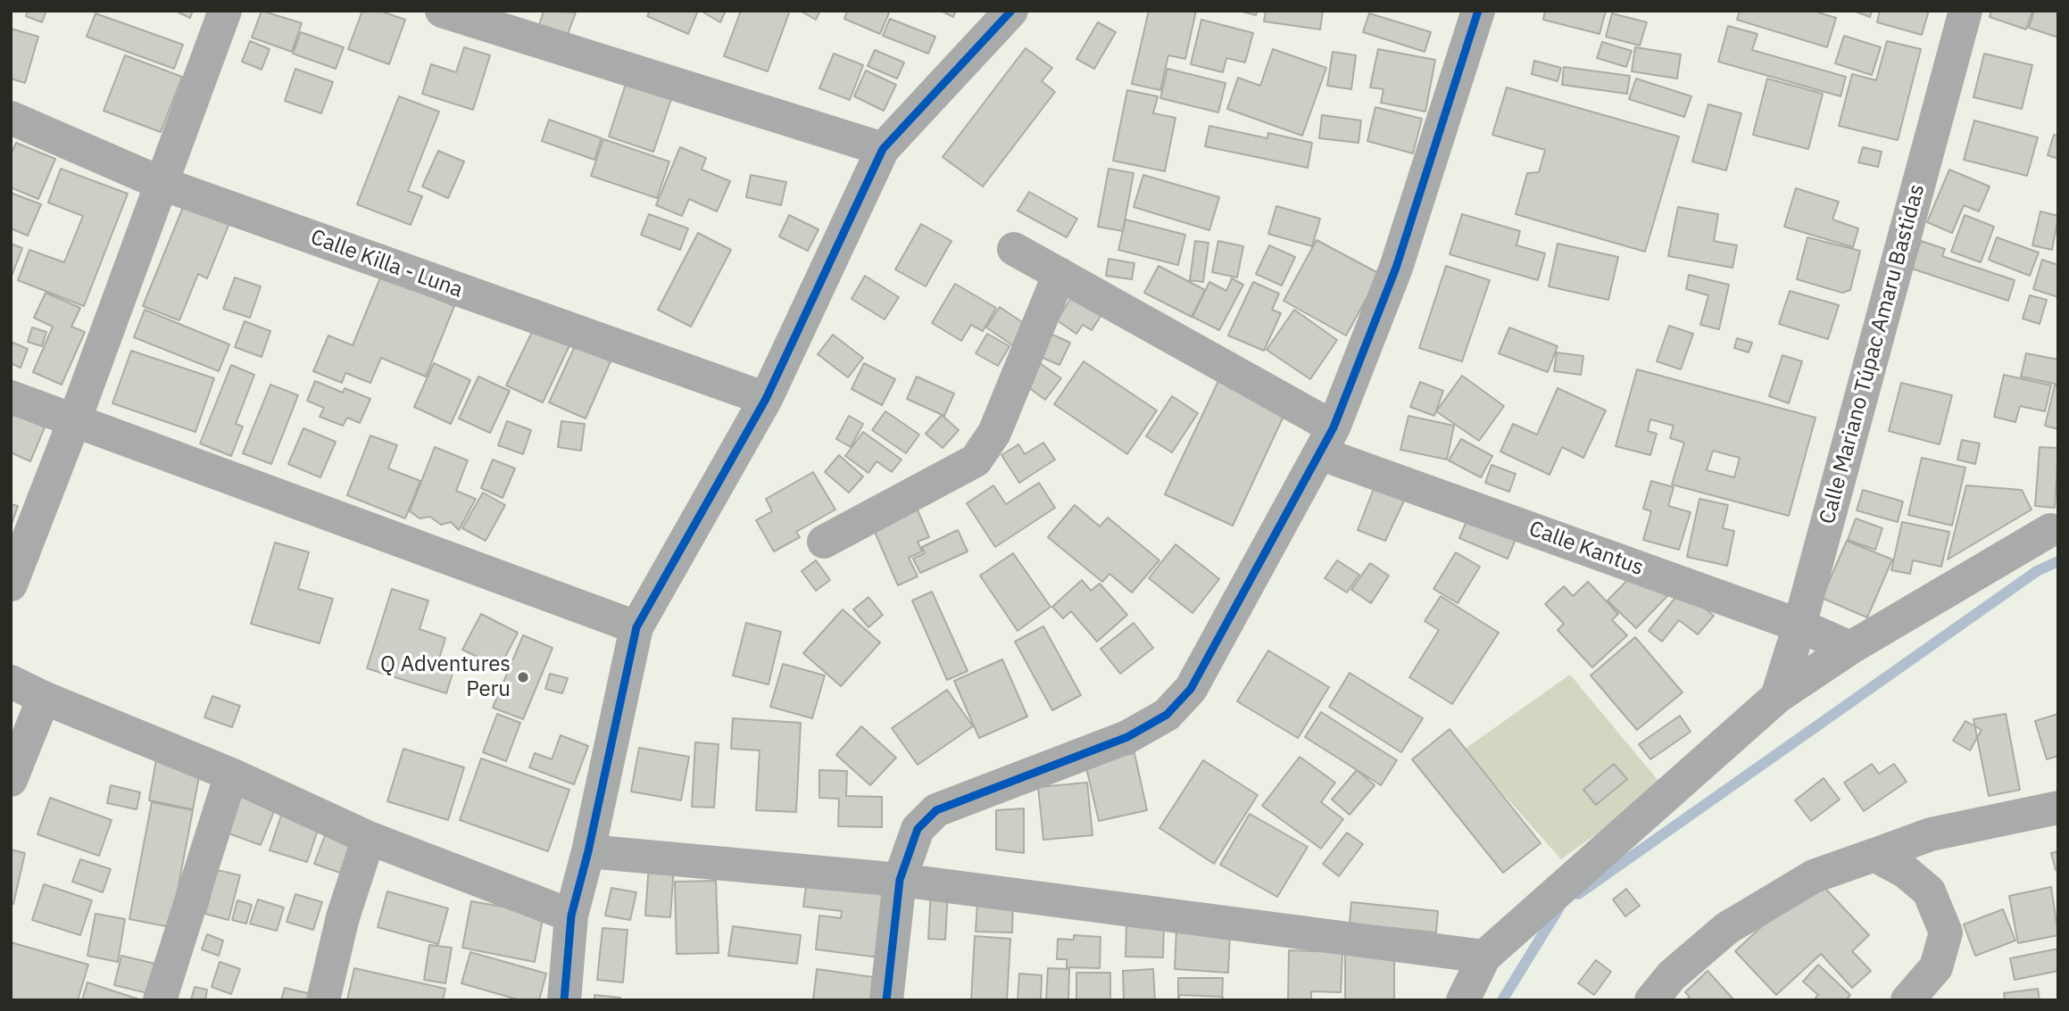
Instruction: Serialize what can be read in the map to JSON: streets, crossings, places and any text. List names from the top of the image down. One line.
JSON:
{"streets":{"street":["Calle Killa - Luna","Calle Mariano Túpac Amaru Bastidas","Calle Kantus"]},"crossings":[["Calle Mariano Túpac Amaru Bastidas","Calle Kantus"]],"places":["Q Adventures Peru"]}
